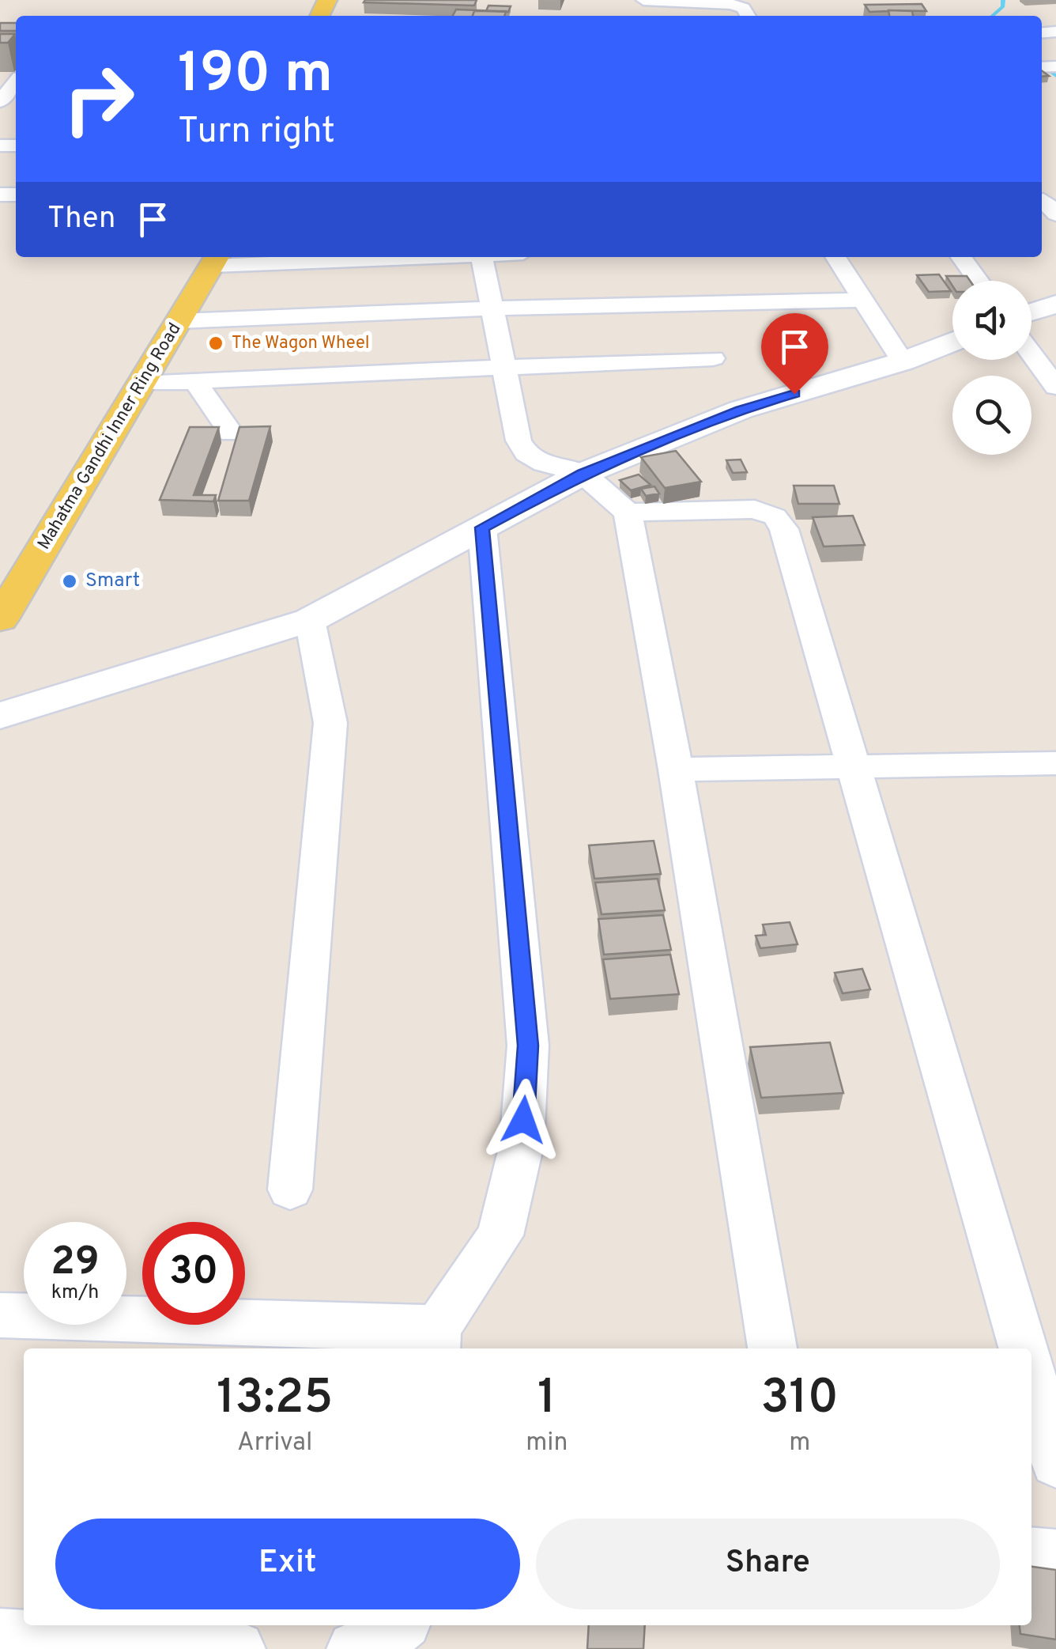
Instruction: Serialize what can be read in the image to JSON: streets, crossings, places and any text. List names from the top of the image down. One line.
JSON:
{"streets":{"main road":["Mahatma Gandhi Inner Ring Road"]},"places":["The Wagon Wheel","Smart"],"page":{"turn":["190 m","Turn right"],"then":"Then","speed":"29 km/h","limit":"30","eta":["13:25","Arrival","1","min","310","m"],"buttons":["Exit","Share"]}}
